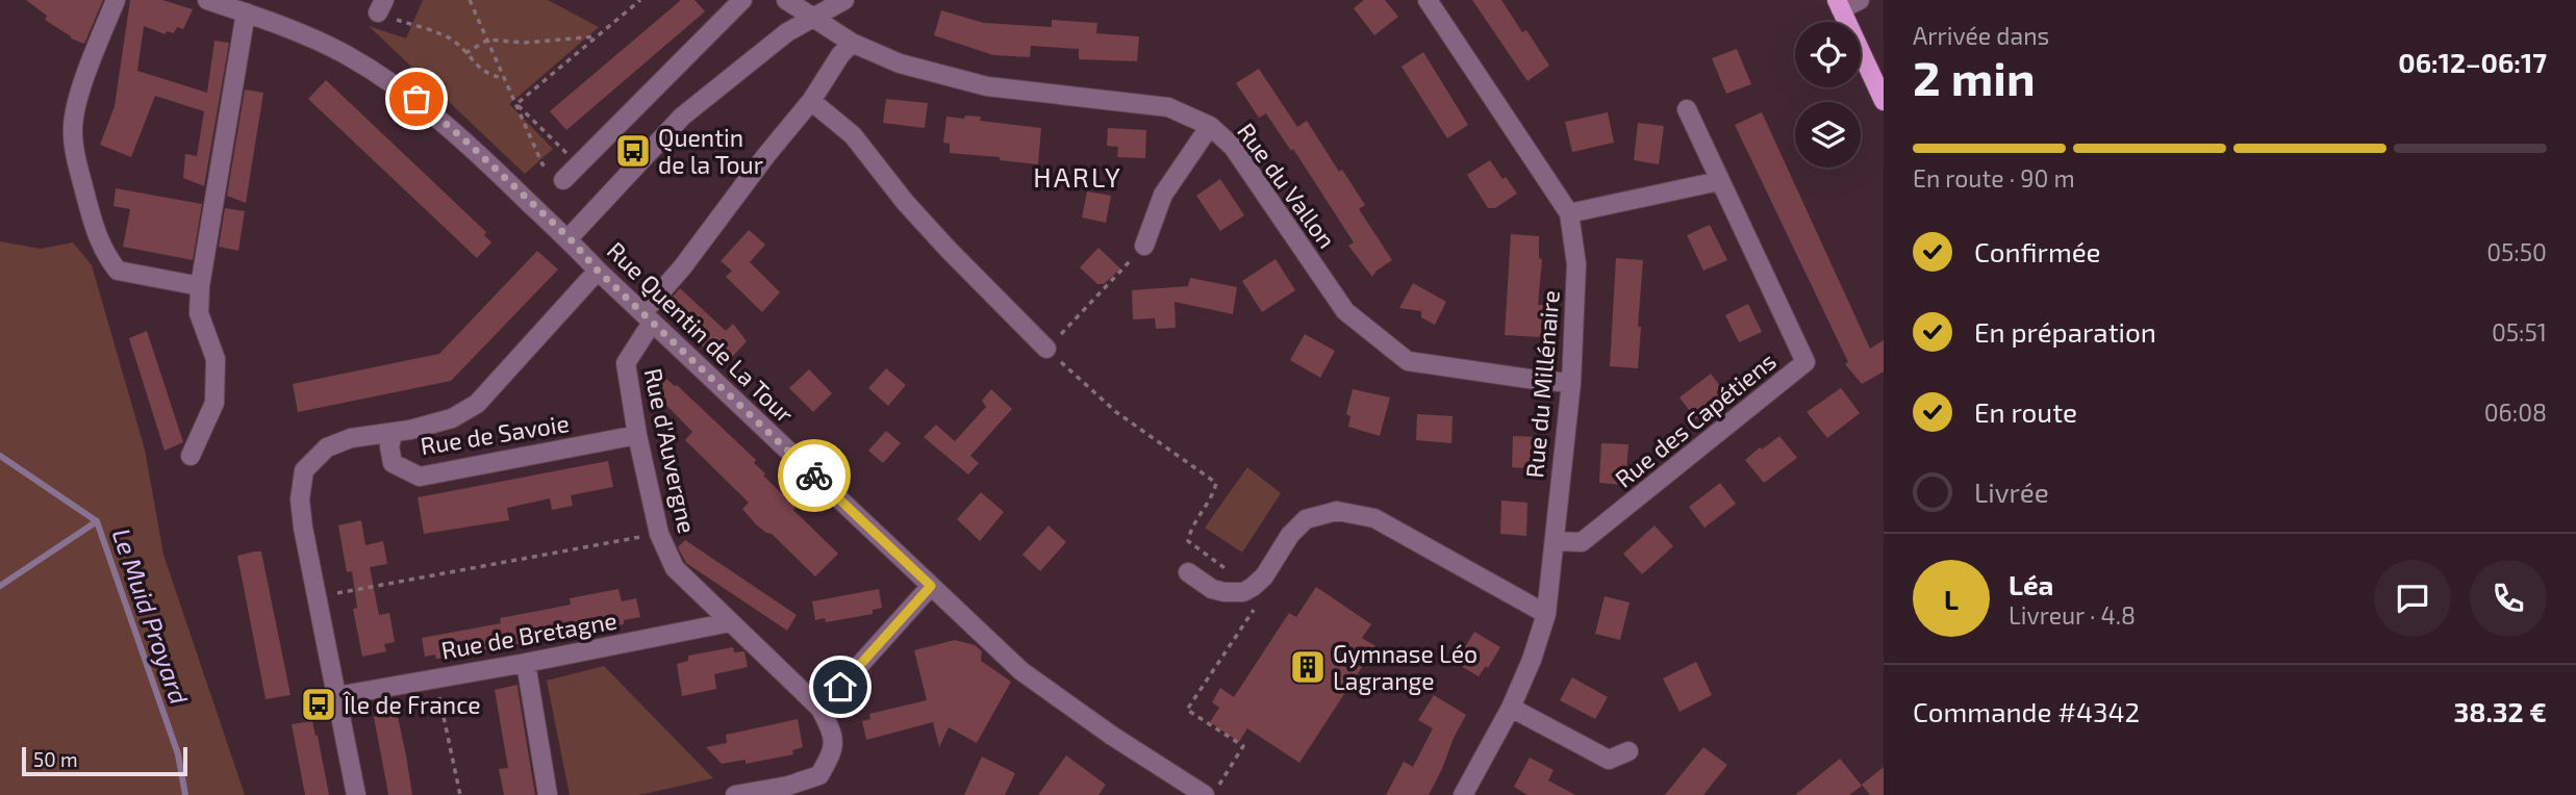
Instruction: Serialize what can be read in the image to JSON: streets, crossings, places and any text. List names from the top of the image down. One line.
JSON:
{"streets":{"street":["Rue du Vallon","Rue Quentin de La Tour","Rue du Millénaire","Rue des Capétiens","Rue de Savoie","Rue d'Auvergne","Rue de Bretagne"]},"crossings":[["Rue du Vallon","Rue du Millénaire"],["Rue du Vallon","Rue d'Auvergne"],["Rue Quentin de La Tour","Rue d'Auvergne"],["Rue du Millénaire","Rue des Capétiens"],["Rue de Savoie","Rue d'Auvergne"],["Rue d'Auvergne","Rue de Bretagne"]],"districts":["HARLY"],"water":["Le Muid Proyard"],"places":{"bus stop":["Quentin de la Tour","Île de France"],"building":["Gymnase Léo Lagrange"]},"scale_bar":"50 m","page":{"heading":["2 min","Arrivée dans","06:12–06:17"],"panel":["Léa","Livreur · 4.8","Commande #4342","38.32 €"],"bar":"En route · 90 m","list":[["Confirmée","05:50"],["En préparation","05:51"],["En route","06:08"],"Livrée"],"round":"L","scale":"50 m"}}
